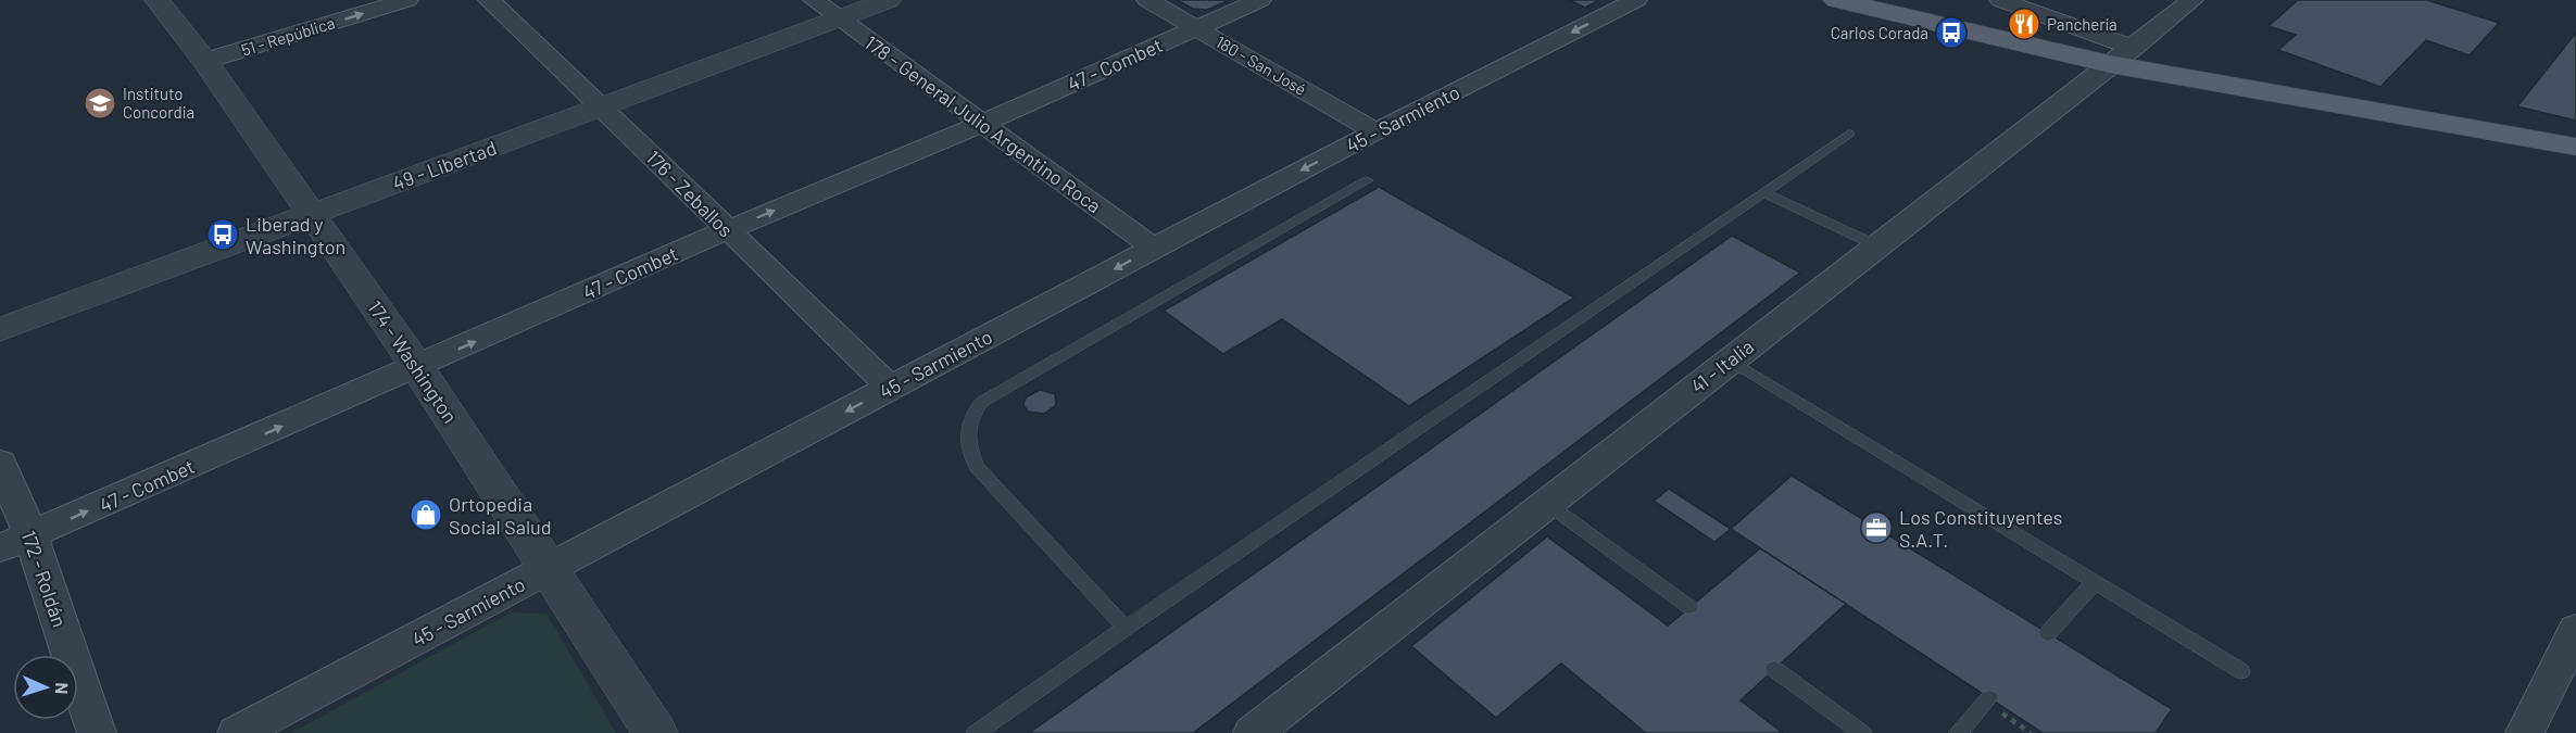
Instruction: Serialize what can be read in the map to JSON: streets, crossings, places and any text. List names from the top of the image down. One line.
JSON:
{"streets":{"street":["51 - República","47 - Combet","180 - San José","45 - Sarmiento","178 - General Julio Argentino Roca","49 - Libertad","176 - Zeballos","174 - Washington","41 - Italia","172 - Roldán"]},"crossings":[["51 - República","174 - Washington"],["47 - Combet","180 - San José"],["47 - Combet","178 - General Julio Argentino Roca"],["47 - Combet","176 - Zeballos"],["47 - Combet","174 - Washington"],["47 - Combet","172 - Roldán"],["180 - San José","45 - Sarmiento"],["45 - Sarmiento","178 - General Julio Argentino Roca"],["45 - Sarmiento","176 - Zeballos"],["45 - Sarmiento","174 - Washington"],["178 - General Julio Argentino Roca","49 - Libertad"],["49 - Libertad","176 - Zeballos"],["49 - Libertad","174 - Washington"]],"one_way":["51 - República","47 - Combet","45 - Sarmiento"],"places":{"restaurant":["Panchería"],"bus stop":["Carlos Corada","Liberad y Washington"],"school or university":["Instituto Concordia"],"shop":["Ortopedia Social Salud"],"office":["Los Constituyentes S.A.T."]},"north":"right"}
